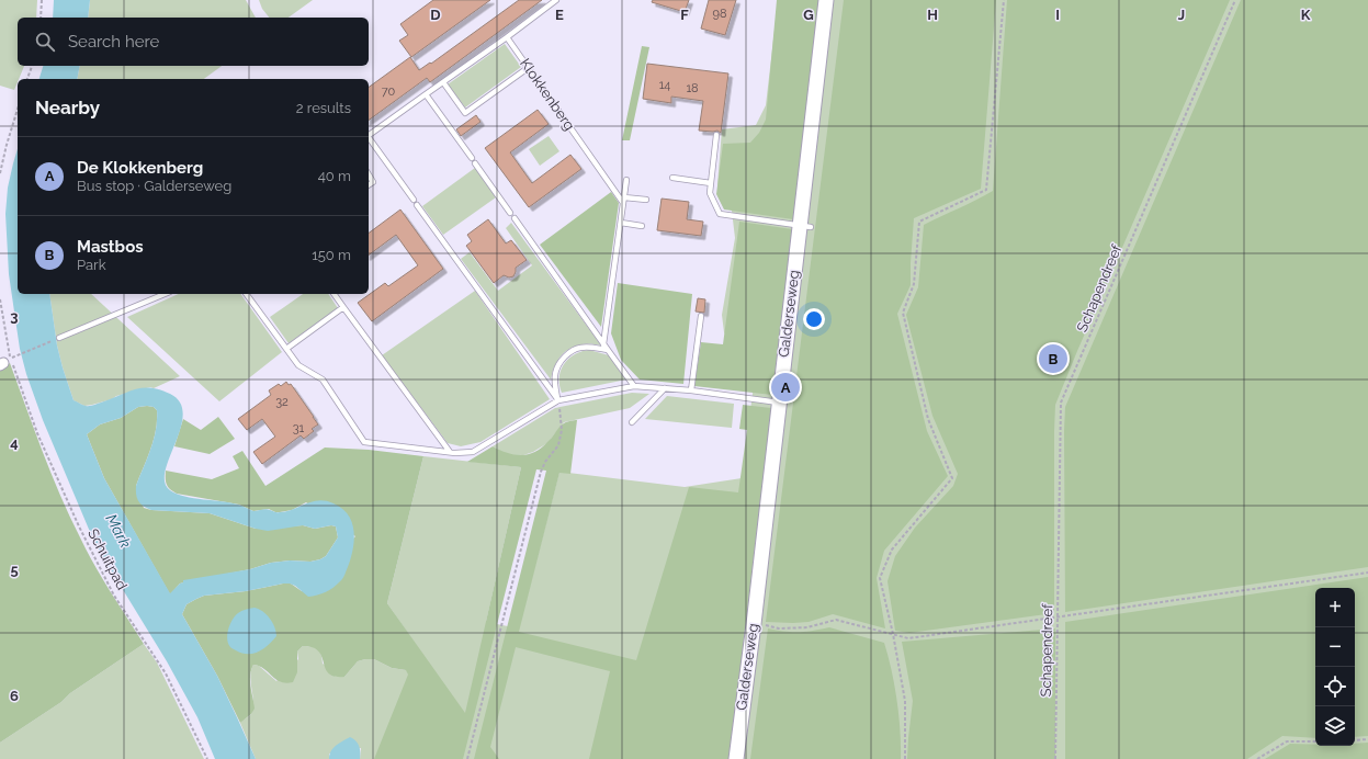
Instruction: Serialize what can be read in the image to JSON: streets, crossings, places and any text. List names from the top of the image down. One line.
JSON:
{"streets":{"street":["Galderseweg"],"lane":["Klokkenberg"],"path":["Schapendreef","Schuitpad"]},"water":["Mark"],"house_numbers":["98","14","18","70","32","31"],"page":{"search":"Search here","heading":["Nearby","2 results"],"list":[{"mark":"A","name":"De Klokkenberg","note":"Bus stop · Galderseweg","value":"40 m"},{"mark":"B","name":"Mastbos","note":"Park","value":"150 m"}],"pins":["B","A"],"map_buttons":["+","−"]},"grid":{"columns":["D","E","F","G","H","I","J","K"],"rows":["3","4","5","6"]}}
